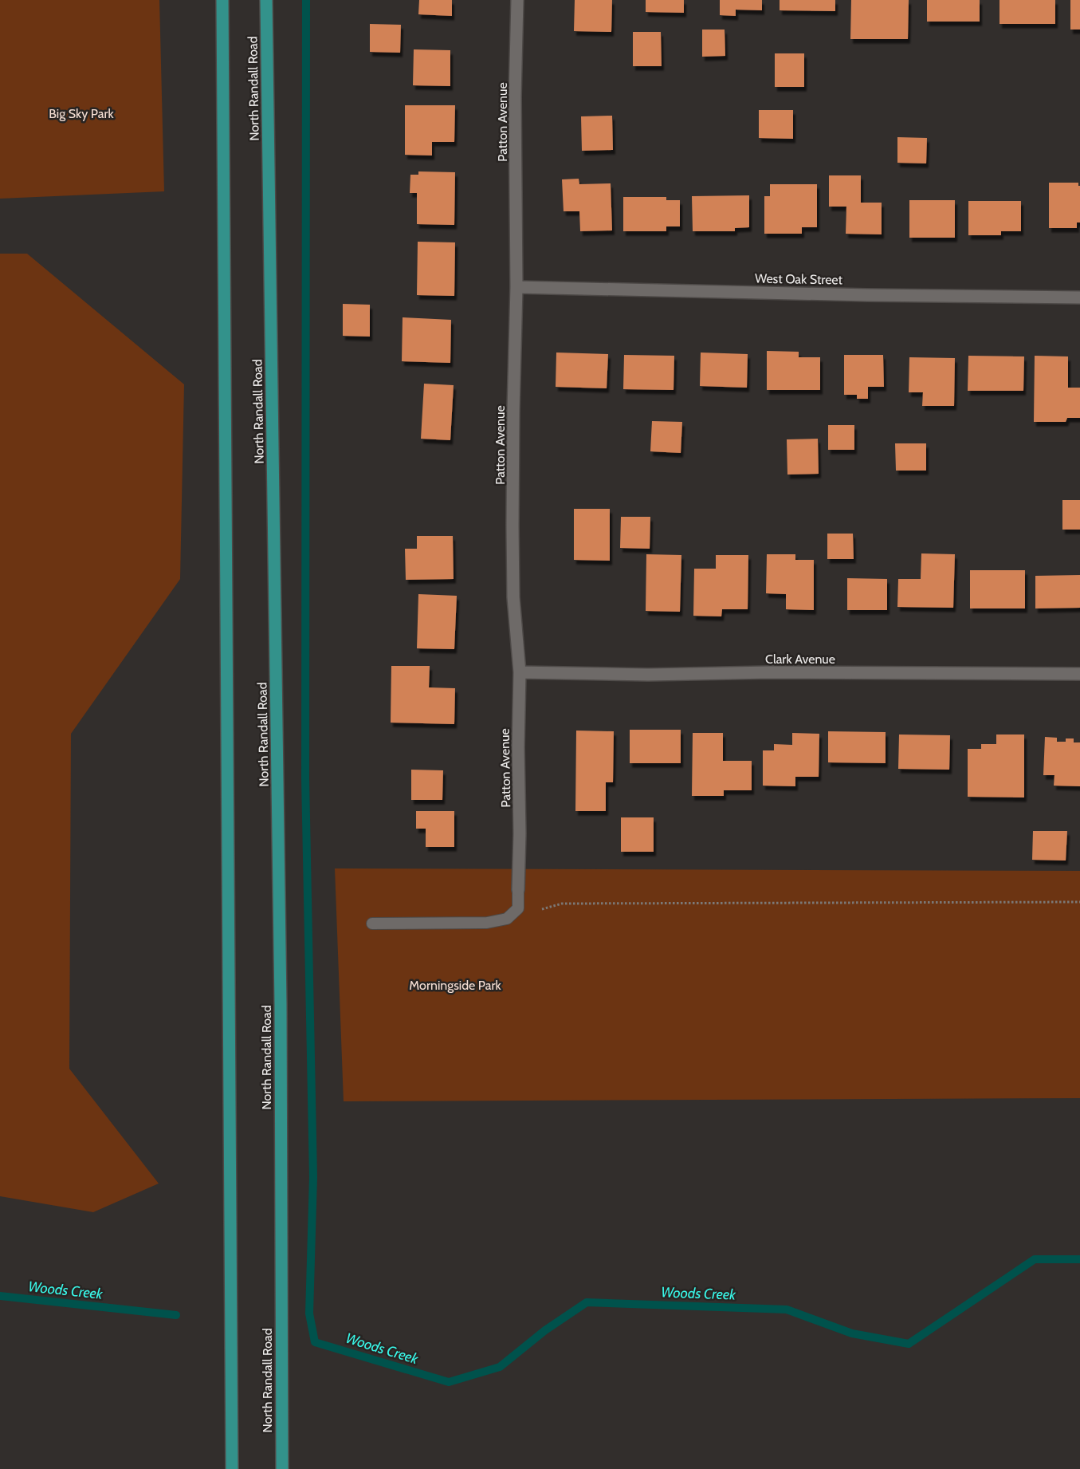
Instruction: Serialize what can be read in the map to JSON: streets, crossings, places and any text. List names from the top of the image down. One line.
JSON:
{"streets":{"main road":["North Randall Road"],"street":["Patton Avenue","West Oak Street","Clark Avenue"]},"crossings":[["Patton Avenue","West Oak Street"],["Patton Avenue","Clark Avenue"]],"water":["Woods Creek"],"parks":["Big Sky Park","Morningside Park"]}
